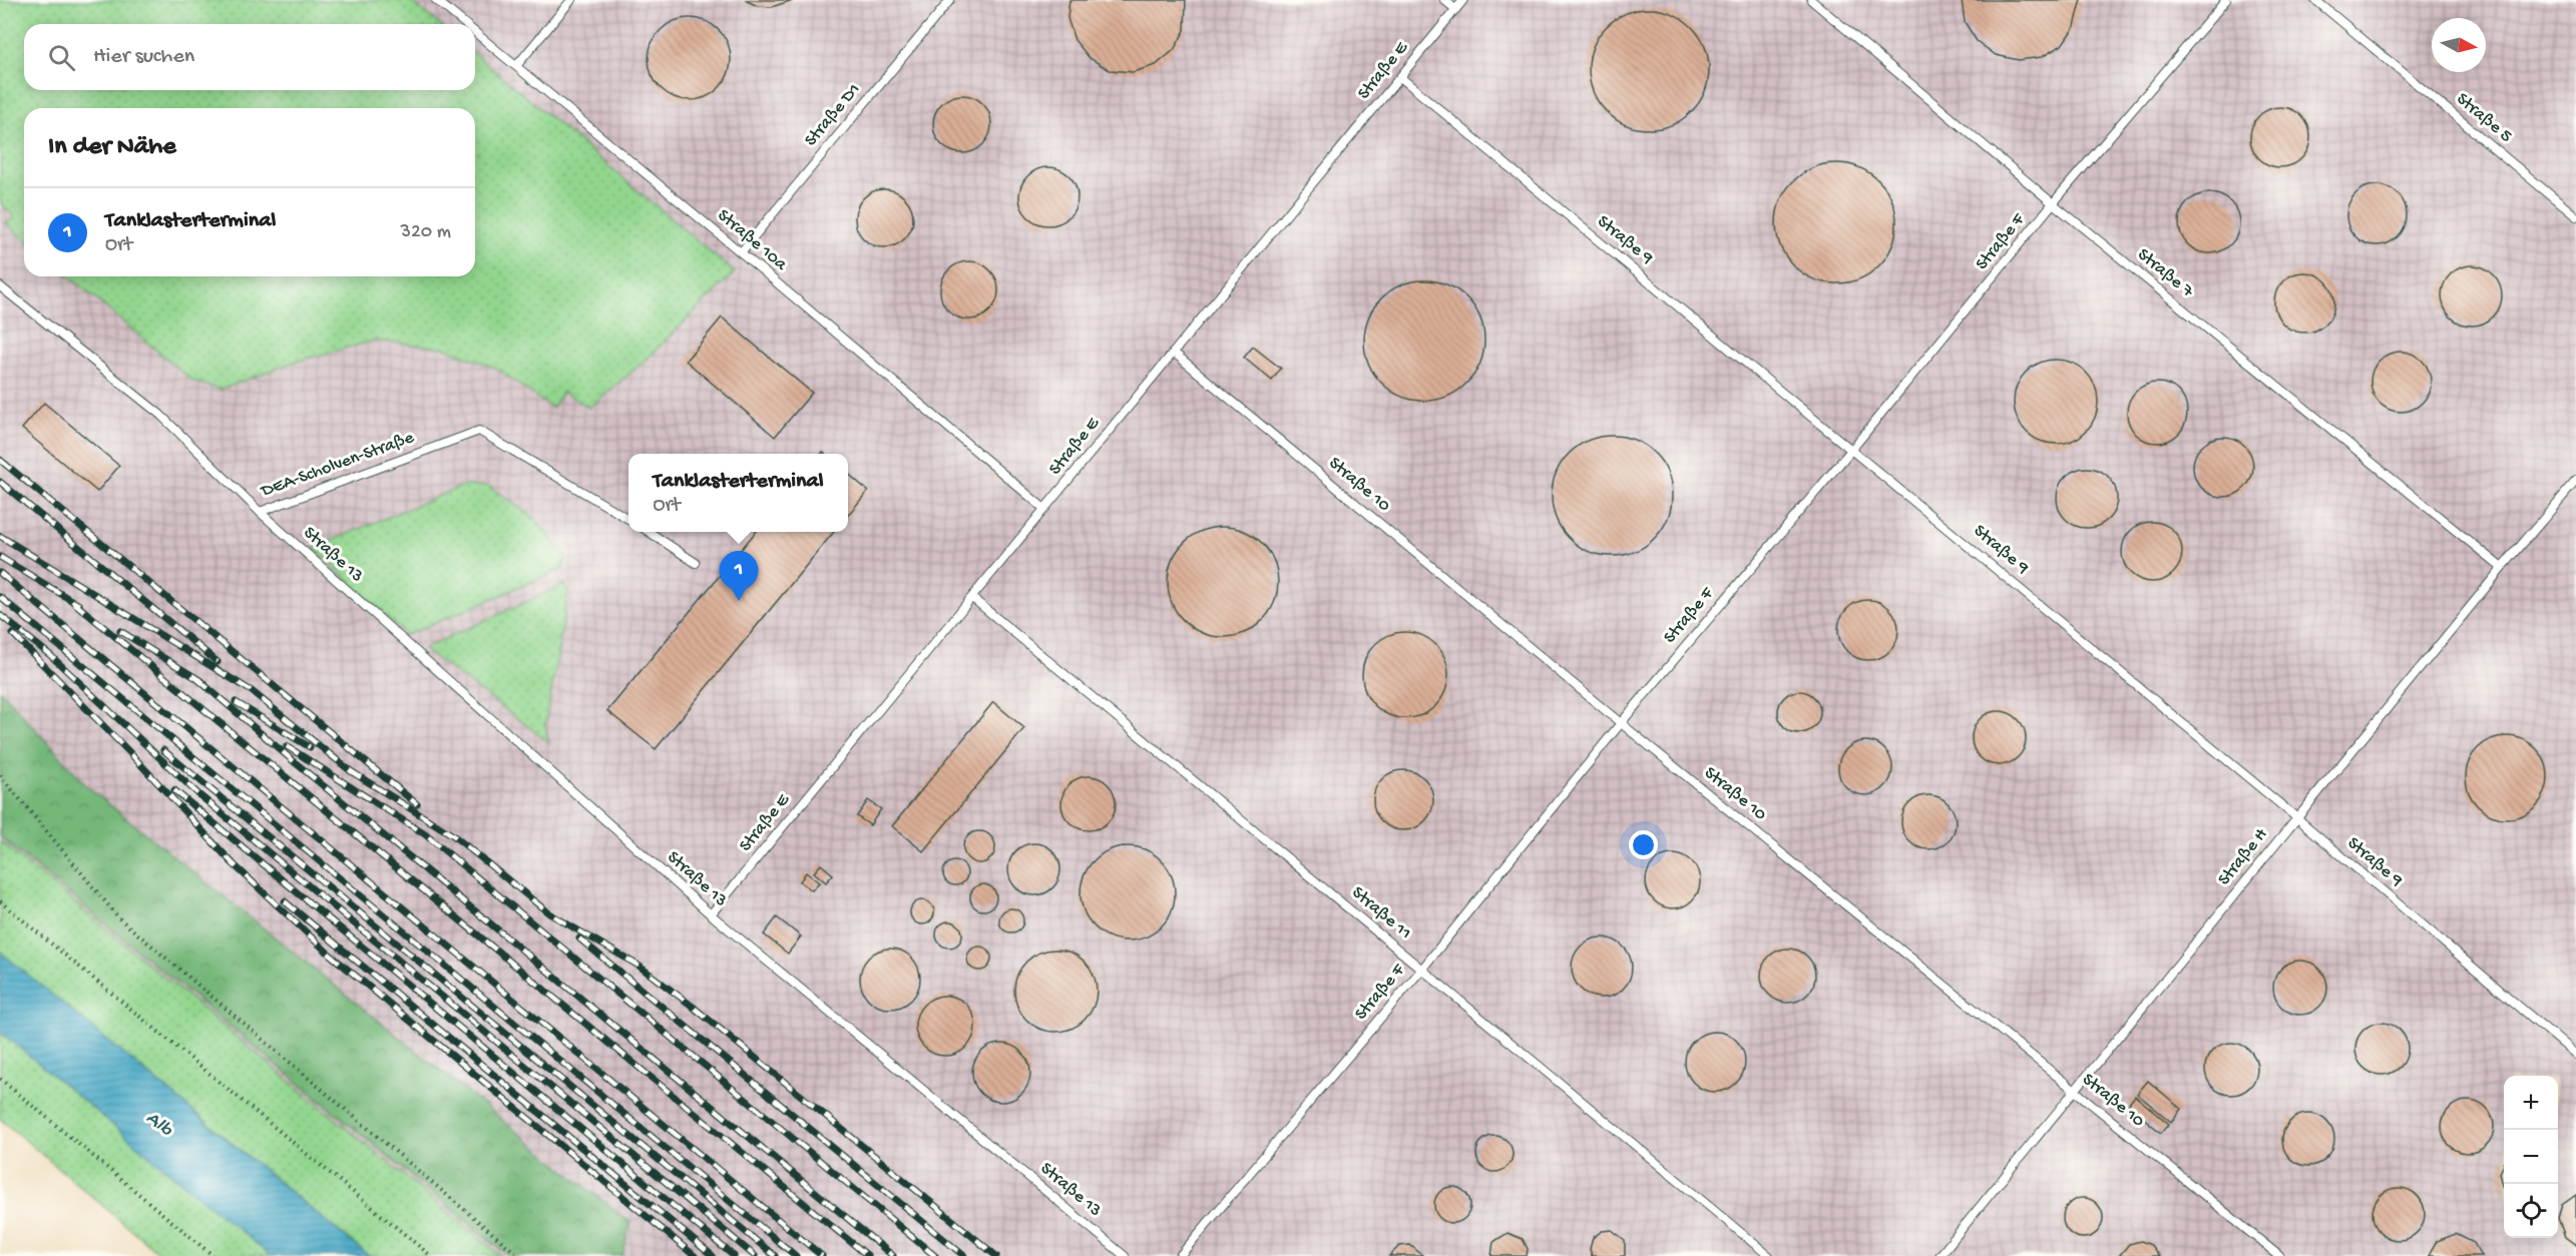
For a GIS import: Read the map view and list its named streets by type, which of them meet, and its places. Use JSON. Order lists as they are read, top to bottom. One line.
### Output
{"streets":{"lane":["Straße E","Straße D1","Straße 5","Straße 10a","Straße 9","Straße F","Straße 7","DEA-Scholven-Straße","Straße 10","Straße 13","Straße H","Straße 11"]},"crossings":[["Straße E","Straße 10a"],["Straße E","Straße 9"],["Straße E","Straße 10"],["Straße E","Straße 13"],["Straße E","Straße 11"],["Straße D1","Straße 10a"],["Straße 9","Straße F"],["Straße 9","Straße H"],["Straße F","Straße 7"],["Straße F","Straße 10"],["Straße F","Straße 11"],["Straße 7","Straße H"],["DEA-Scholven-Straße","Straße 13"],["Straße 10","Straße H"]],"water":["Alb"],"north":"right","page":{"search":"Hier suchen","heading":"In der Nähe","list":[{"mark":"1","name":"Tanklasterterminal","note":"Ort","value":"320 m"}],"popup":["Tanklasterterminal","Ort"],"pins":"1","map_buttons":["+","−"]}}
